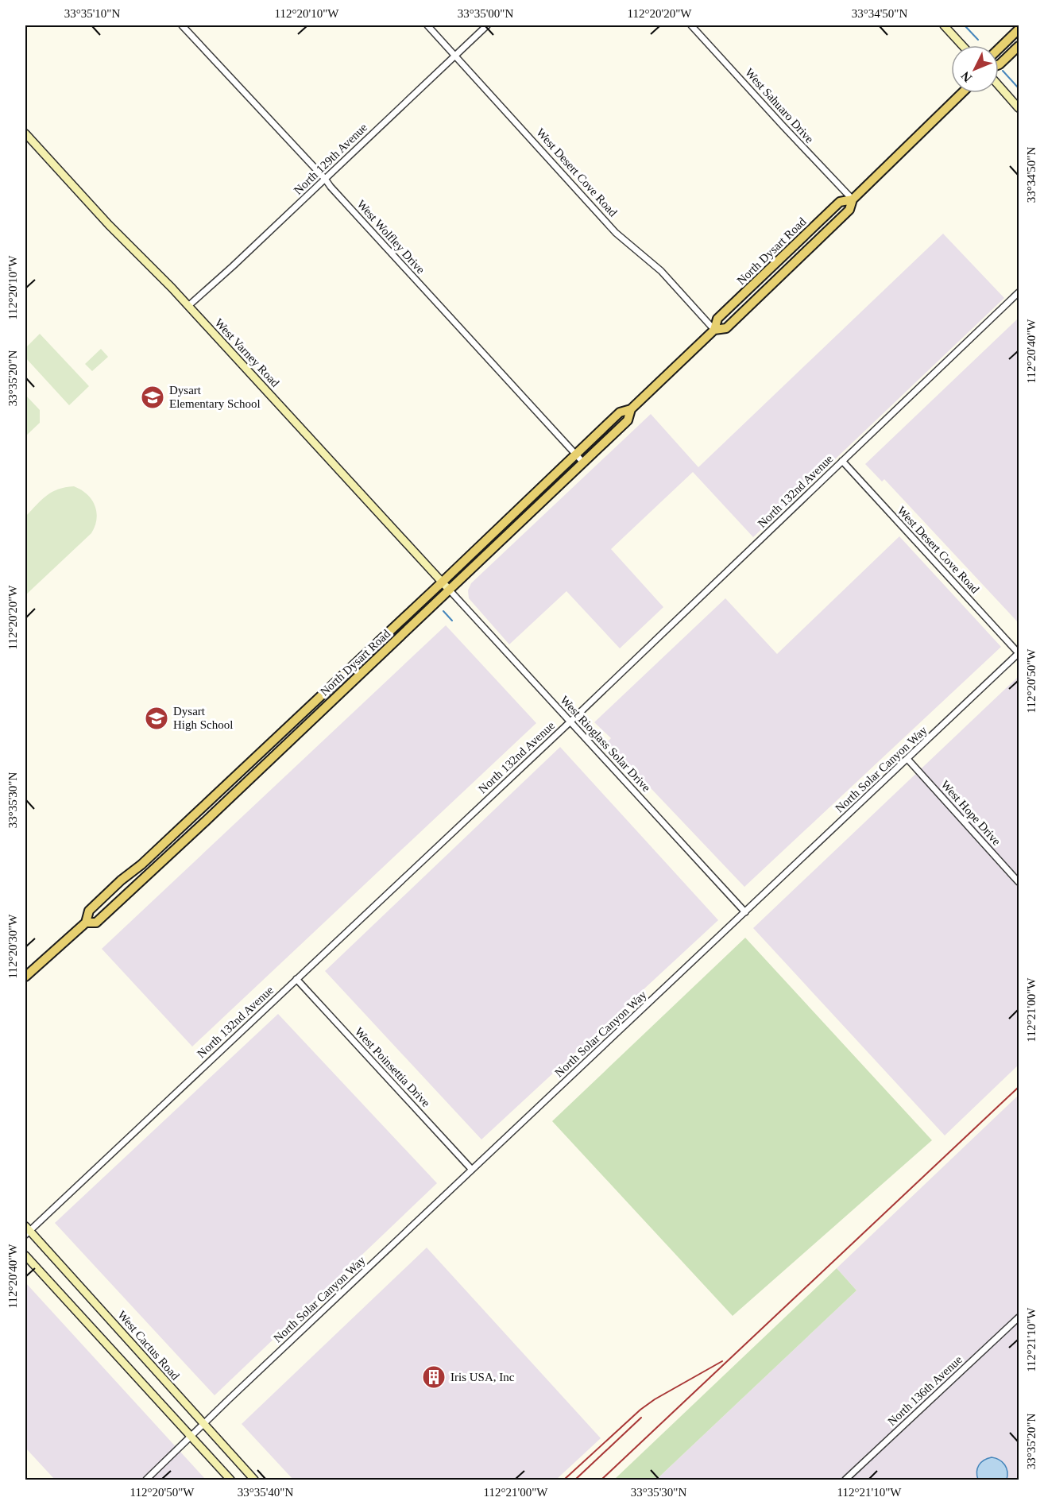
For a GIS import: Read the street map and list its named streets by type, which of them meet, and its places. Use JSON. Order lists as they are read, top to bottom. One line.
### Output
{"streets":{"main road":["North Dysart Road","West Varney Road","West Cactus Road"],"street":["West Sahuaro Drive","North 129th Avenue","West Desert Cove Road","West Wolfley Drive","North 132nd Avenue","West Rioglass Solar Drive","North Solar Canyon Way","West Hope Drive","West Poinsettia Drive","North 136th Avenue"]},"crossings":[["West Sahuaro Drive","North Dysart Road"],["North 129th Avenue","West Desert Cove Road"],["North 129th Avenue","West Wolfley Drive"],["North 129th Avenue","West Varney Road"],["West Desert Cove Road","North Dysart Road"],["West Desert Cove Road","North 132nd Avenue"],["West Desert Cove Road","North Solar Canyon Way"],["West Wolfley Drive","North Dysart Road"],["North Dysart Road","West Varney Road"],["North Dysart Road","West Rioglass Solar Drive"],["West Varney Road","West Rioglass Solar Drive"],["North 132nd Avenue","West Rioglass Solar Drive"],["North 132nd Avenue","West Poinsettia Drive"],["North 132nd Avenue","West Cactus Road"],["West Rioglass Solar Drive","North Solar Canyon Way"],["North Solar Canyon Way","West Hope Drive"],["North Solar Canyon Way","West Poinsettia Drive"],["North Solar Canyon Way","West Cactus Road"]],"places":{"school or university":["Dysart Elementary School","Dysart High School"],"building":["Iris USA, Inc"]},"north":"bottom left","coordinates":["33°35'10\"N","112°20'10\"W","33°35'00\"N","112°20'20\"W","33°34'50\"N","112°20'40\"W","33°35'20\"N","112°20'50\"W","33°35'30\"N","112°20'30\"W","112°21'00\"W","112°21'10\"W","33°35'40\"N"]}
